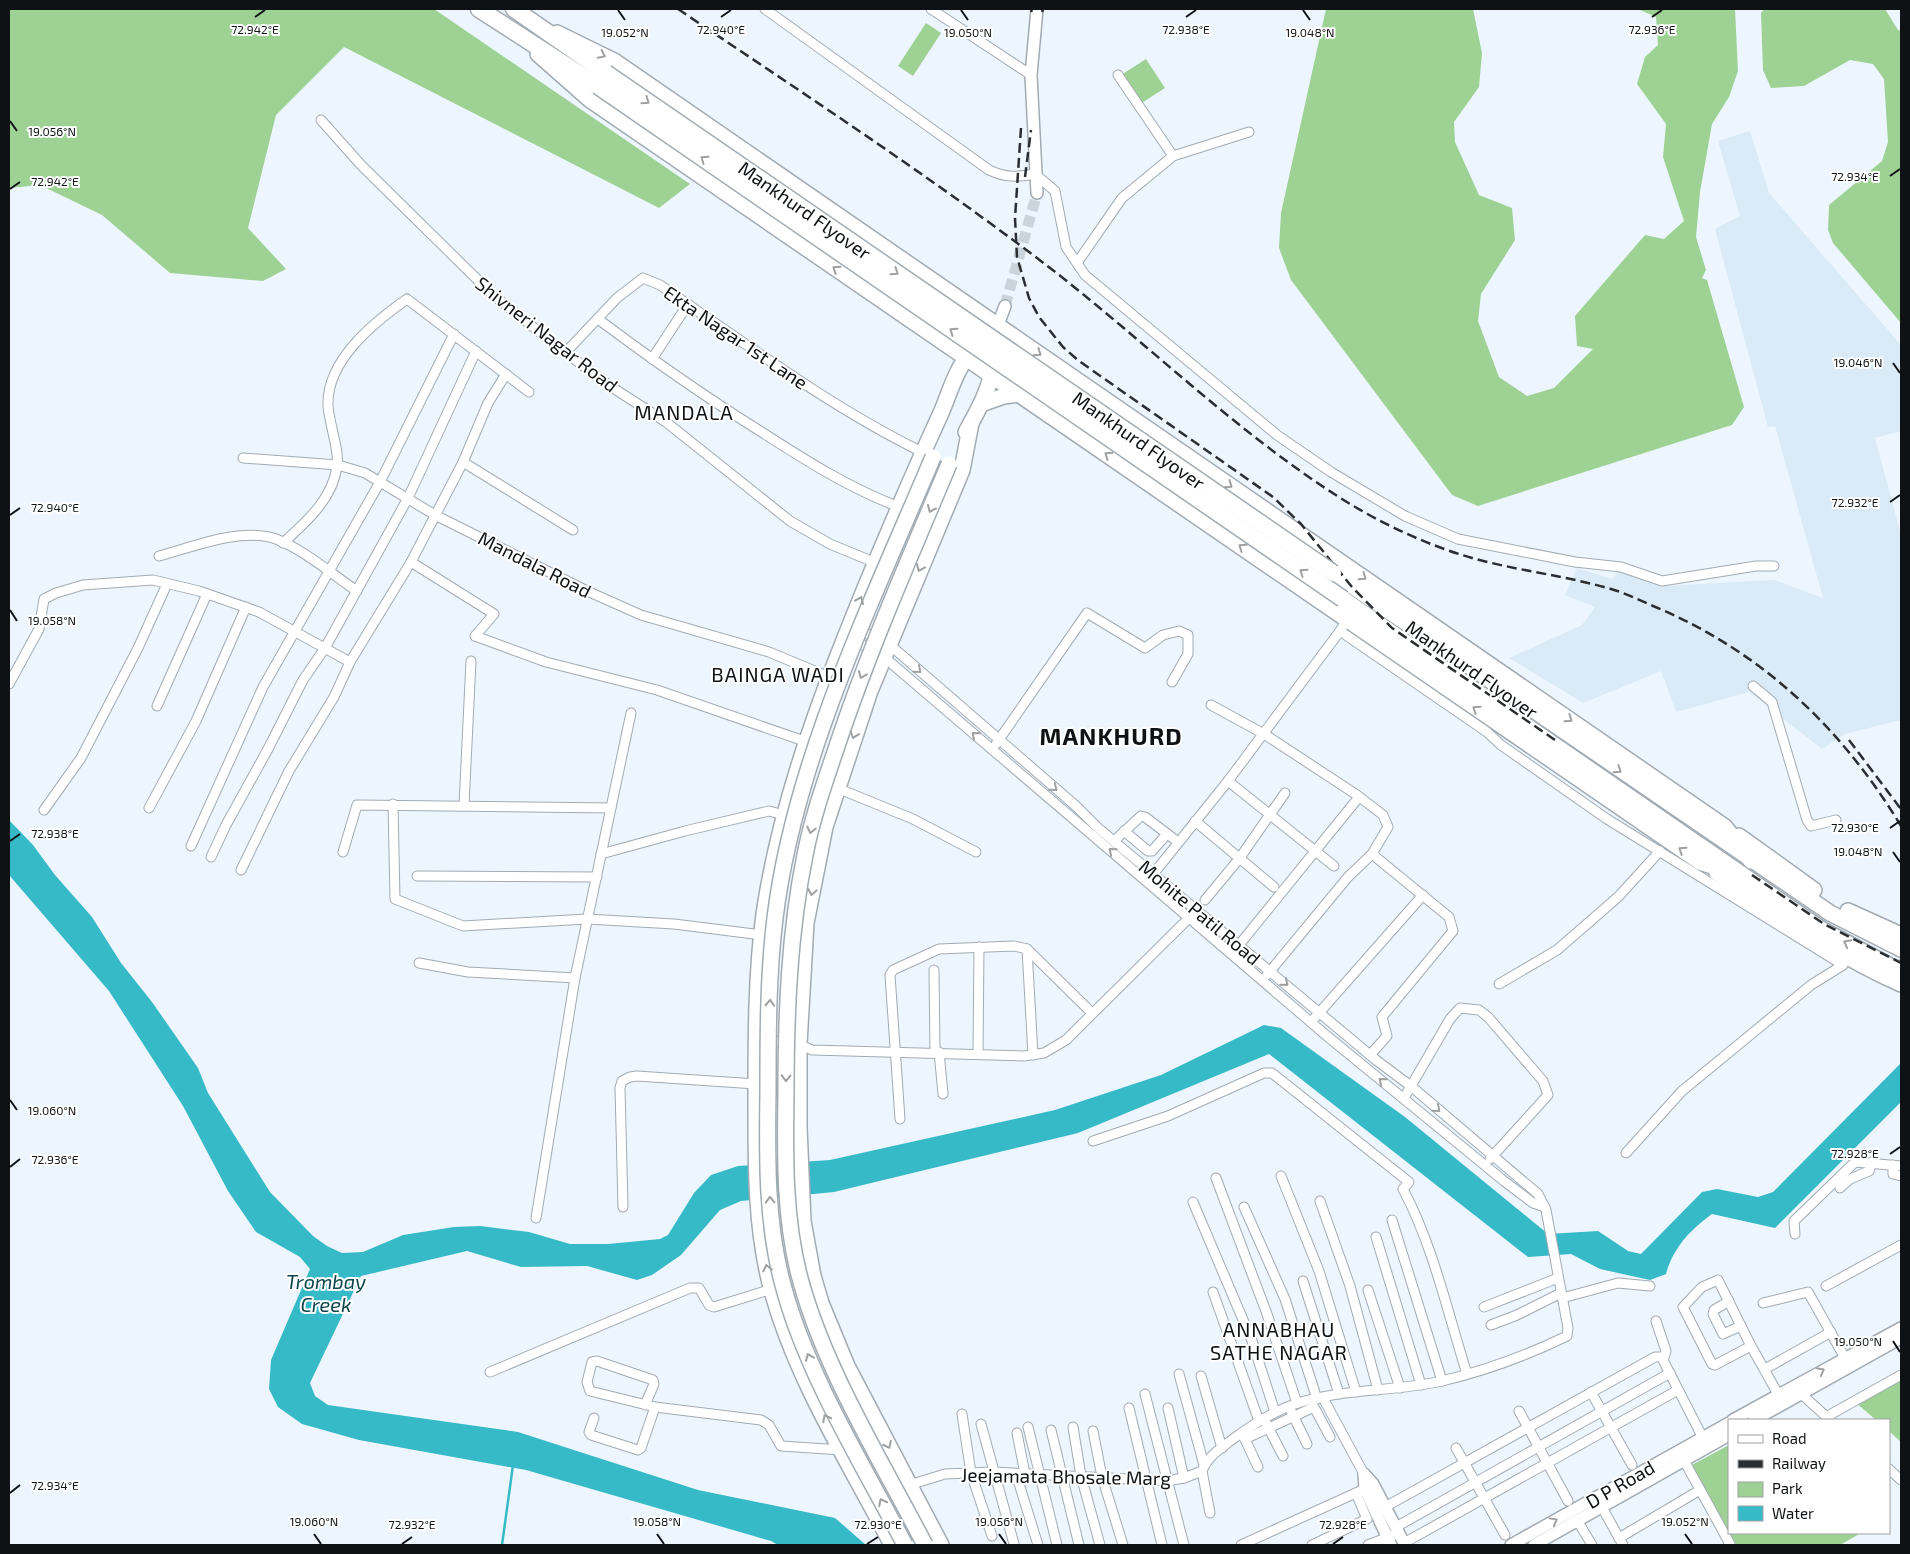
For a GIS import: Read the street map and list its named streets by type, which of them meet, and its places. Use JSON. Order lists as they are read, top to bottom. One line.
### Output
{"streets":{"highway":["Mankhurd Flyover"],"street":["Shivneri Nagar Road","Ekta Nagar 1st Lane","Mandala Road","Mohite Patil Road","Jeejamata Bhosale Marg","D P Road"]},"crossings":[["Shivneri Nagar Road","Ekta Nagar 1st Lane"],["Mohite Patil Road","Jeejamata Bhosale Marg"]],"districts":["MANDALA","BAINGA WADI","MANKHURD","ANNABHAU SATHE NAGAR"],"water":["Trombay Creek"],"legend":["Road","Railway","Park","Water"],"coordinates":["72.942°E","72.940°E","72.936°E","72.938°E","19.052°N","19.050°N","19.048°N","19.056°N","72.934°E","19.046°N","72.932°E","19.058°N","72.930°E","19.060°N","72.928°E"]}
